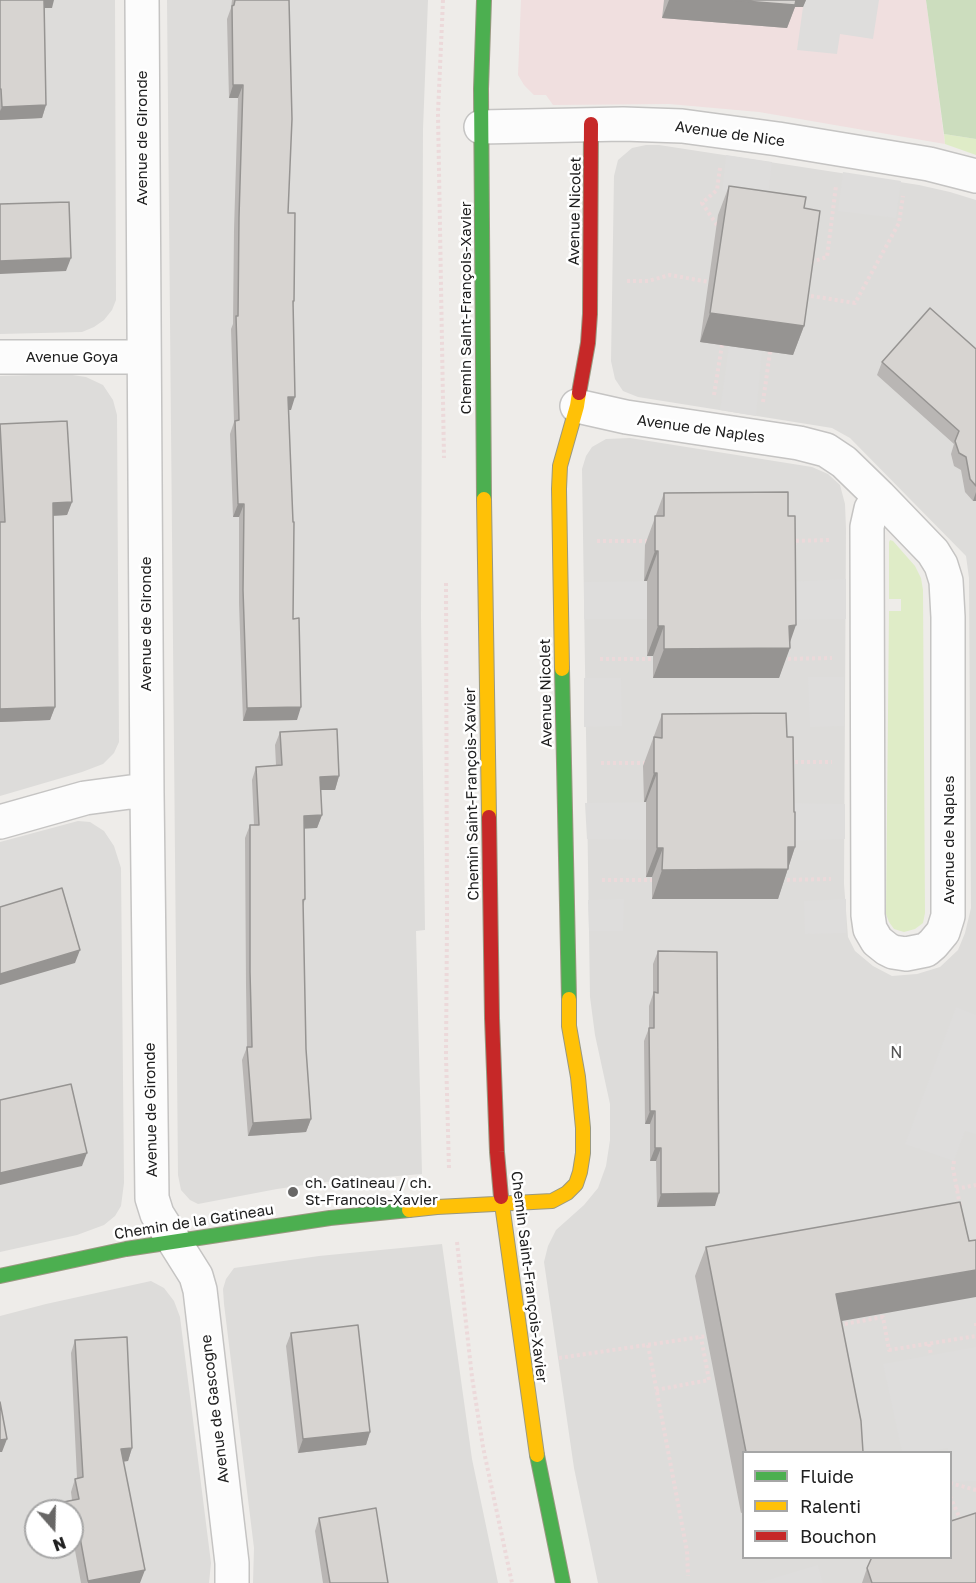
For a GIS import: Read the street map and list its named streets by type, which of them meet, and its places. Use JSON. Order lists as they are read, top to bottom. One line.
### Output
{"streets":{"street":["Avenue de Nice","Avenue de Gironde","Avenue Nicolet","Chemin Saint-François-Xavier","Avenue Goya","Avenue de Naples","Chemin de la Gatineau","Avenue de Gascogne"]},"crossings":[["Avenue de Nice","Avenue Nicolet"],["Avenue de Nice","Chemin Saint-François-Xavier"],["Avenue de Gironde","Avenue Goya"],["Avenue de Gironde","Chemin de la Gatineau"],["Avenue de Gironde","Avenue de Gascogne"],["Avenue Nicolet","Chemin Saint-François-Xavier"],["Avenue Nicolet","Avenue de Naples"],["Avenue Nicolet","Chemin de la Gatineau"],["Chemin Saint-François-Xavier","Chemin de la Gatineau"],["Chemin de la Gatineau","Avenue de Gascogne"]],"districts":["N"],"places":["ch. Gatineau / ch. St-Francois-Xavier"],"legend":["Fluide","Ralenti","Bouchon"],"north":"bottom"}
